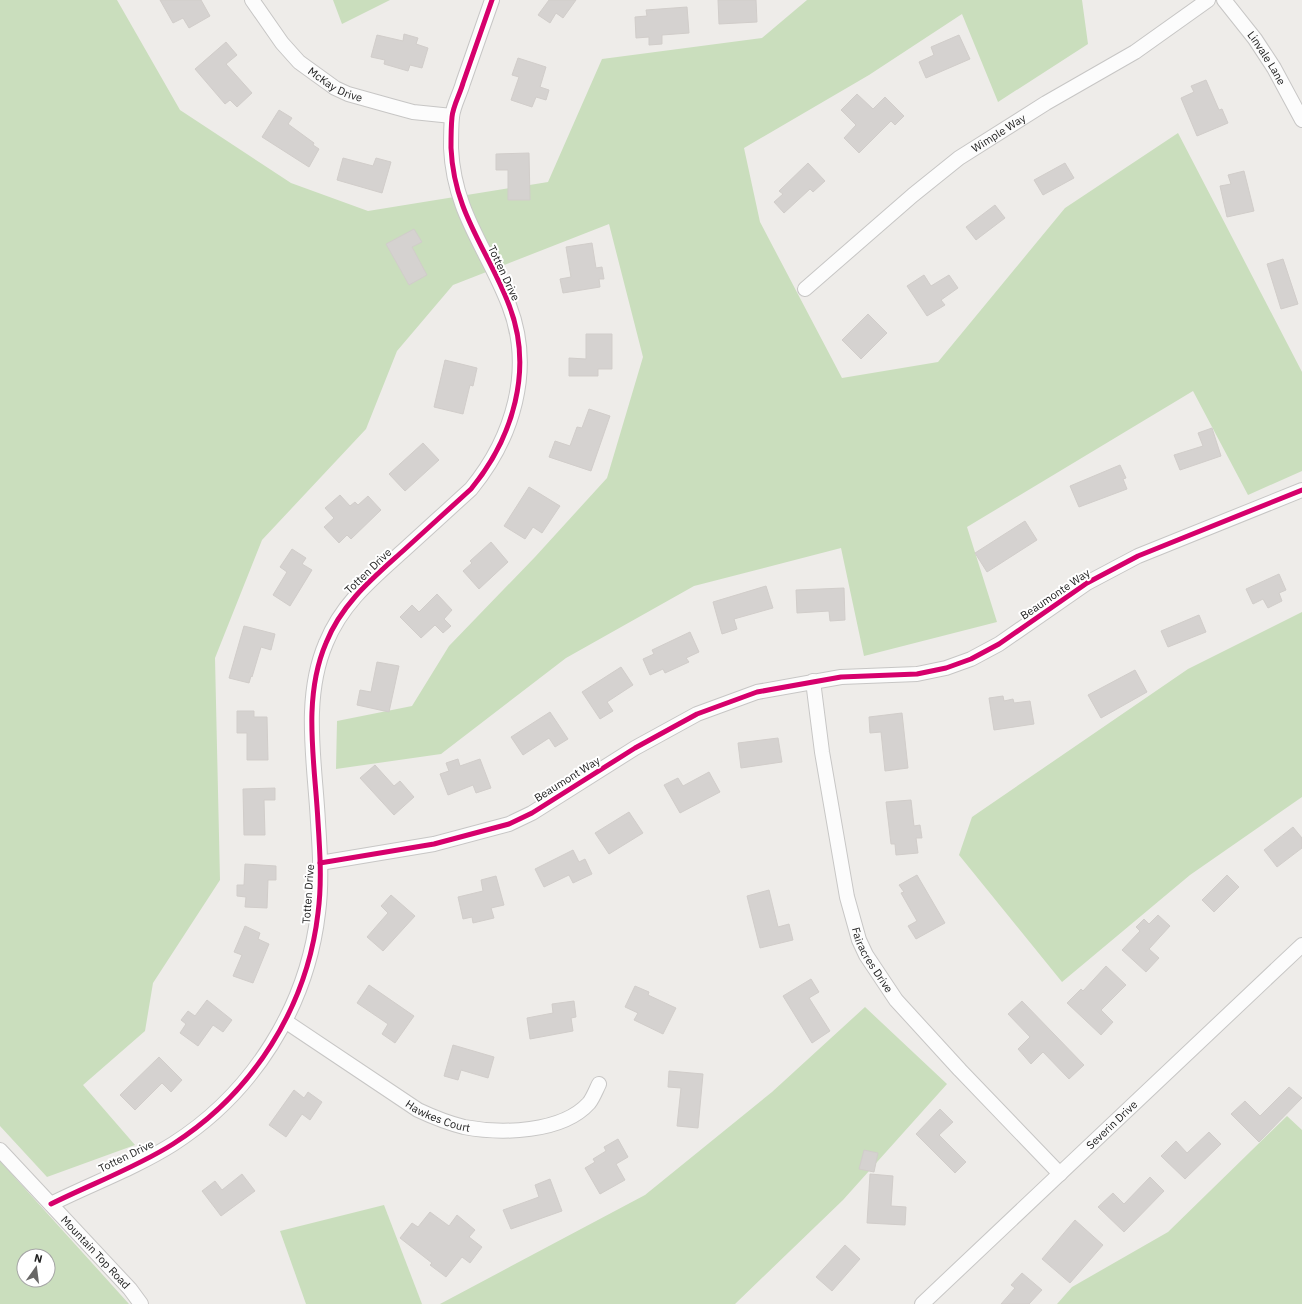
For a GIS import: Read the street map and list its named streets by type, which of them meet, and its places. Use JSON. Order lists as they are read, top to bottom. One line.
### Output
{"streets":{"street":["Linvale Lane","McKay Drive","Wimple Way","Totten Drive","Beaumonte Way","Beaumont Way","Fairacres Drive","Hawkes Court","Severin Drive","Mountain Top Road"]},"crossings":[["McKay Drive","Totten Drive"],["Totten Drive","Beaumont Way"],["Totten Drive","Hawkes Court"],["Totten Drive","Mountain Top Road"],["Beaumonte Way","Beaumont Way"],["Beaumonte Way","Fairacres Drive"],["Beaumont Way","Fairacres Drive"],["Fairacres Drive","Severin Drive"]],"north":"top"}
